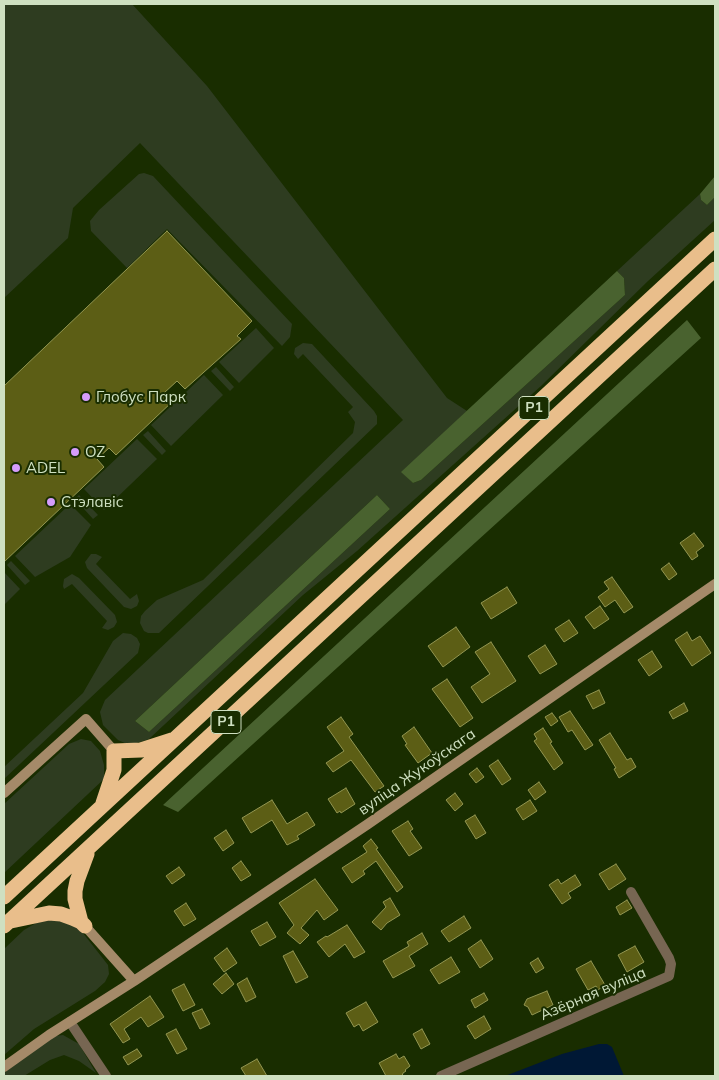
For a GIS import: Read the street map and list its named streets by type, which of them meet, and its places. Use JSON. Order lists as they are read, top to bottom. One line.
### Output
{"streets":{"highway":["Р1"],"street":["вуліца Жукоўскага","Азёрная вуліца"]},"places":["Глобус Парк","OZ","ADEL","Стэлавіс"]}
